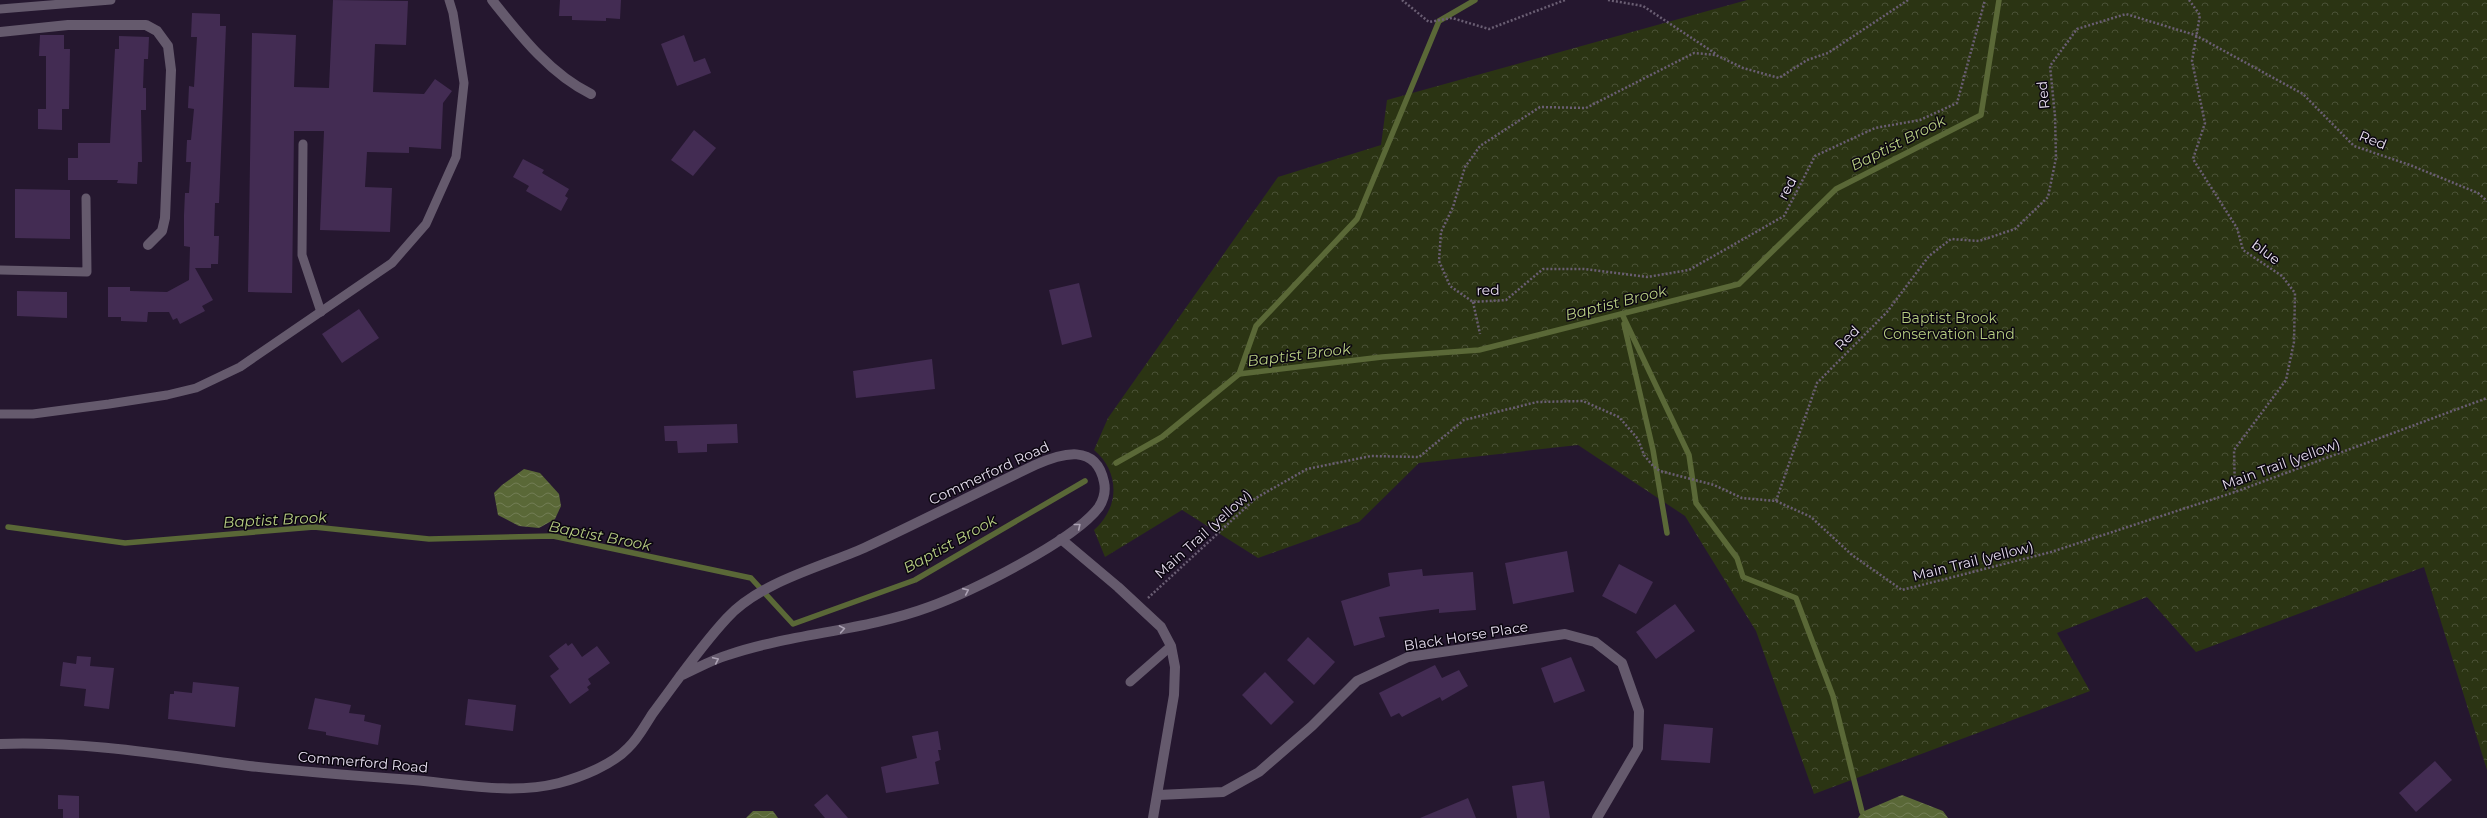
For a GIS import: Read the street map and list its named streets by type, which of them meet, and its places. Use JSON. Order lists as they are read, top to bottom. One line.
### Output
{"streets":{"street":["Commerford Road","Black Horse Place"],"path":["Red","red","blue","Main Trail (yellow)"]},"crossings":[["Red","blue"],["Red","Main Trail (yellow)"],["blue","Main Trail (yellow)"]],"water":["Baptist Brook"],"parks":["Baptist Brook Conservation Land"]}
